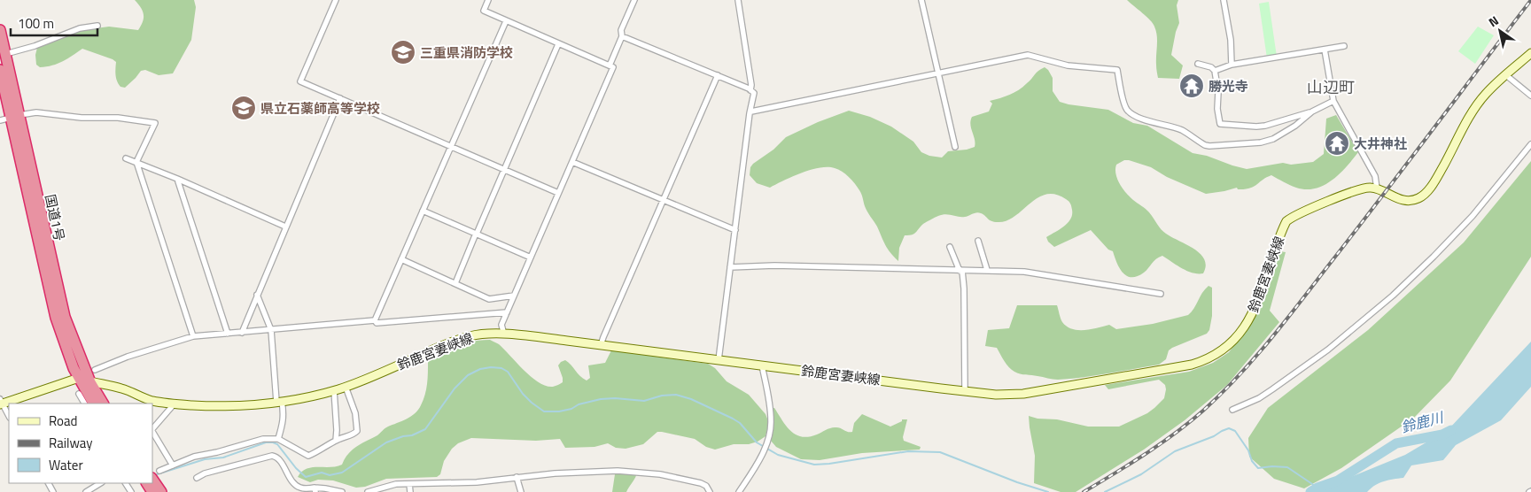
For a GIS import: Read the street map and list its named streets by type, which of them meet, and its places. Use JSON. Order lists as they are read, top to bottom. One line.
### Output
{"streets":{"highway":["国道1号"],"main road":["鈴鹿宮妻峡線"]},"crossings":[["国道1号","鈴鹿宮妻峡線"]],"districts":["山辺町"],"water":["鈴鹿川"],"places":{"school or university":["三重県消防学校","県立石薬師高等学校"],"temple":["勝光寺","大井神社"]},"legend":["Road","Railway","Water"],"scale_bar":"100 m","north":"top left"}
